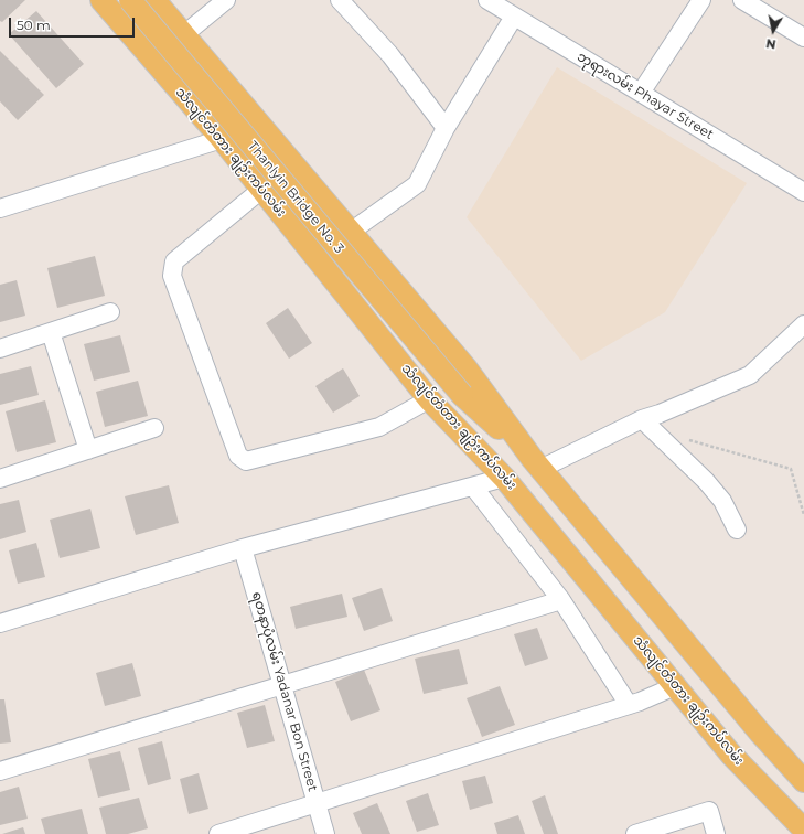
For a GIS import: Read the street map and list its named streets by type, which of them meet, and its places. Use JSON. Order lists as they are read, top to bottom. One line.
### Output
{"streets":{"main road":["သံလျင်တံတား ချဉ်းကပ်လမ်း","Thanlyin Bridge No. 3"],"street":["ဘုရားလမ်း Phayar Street","ရတနာပုံလမ်း Yadanar Bon Street"]},"scale_bar":"50 m","north":"bottom"}
